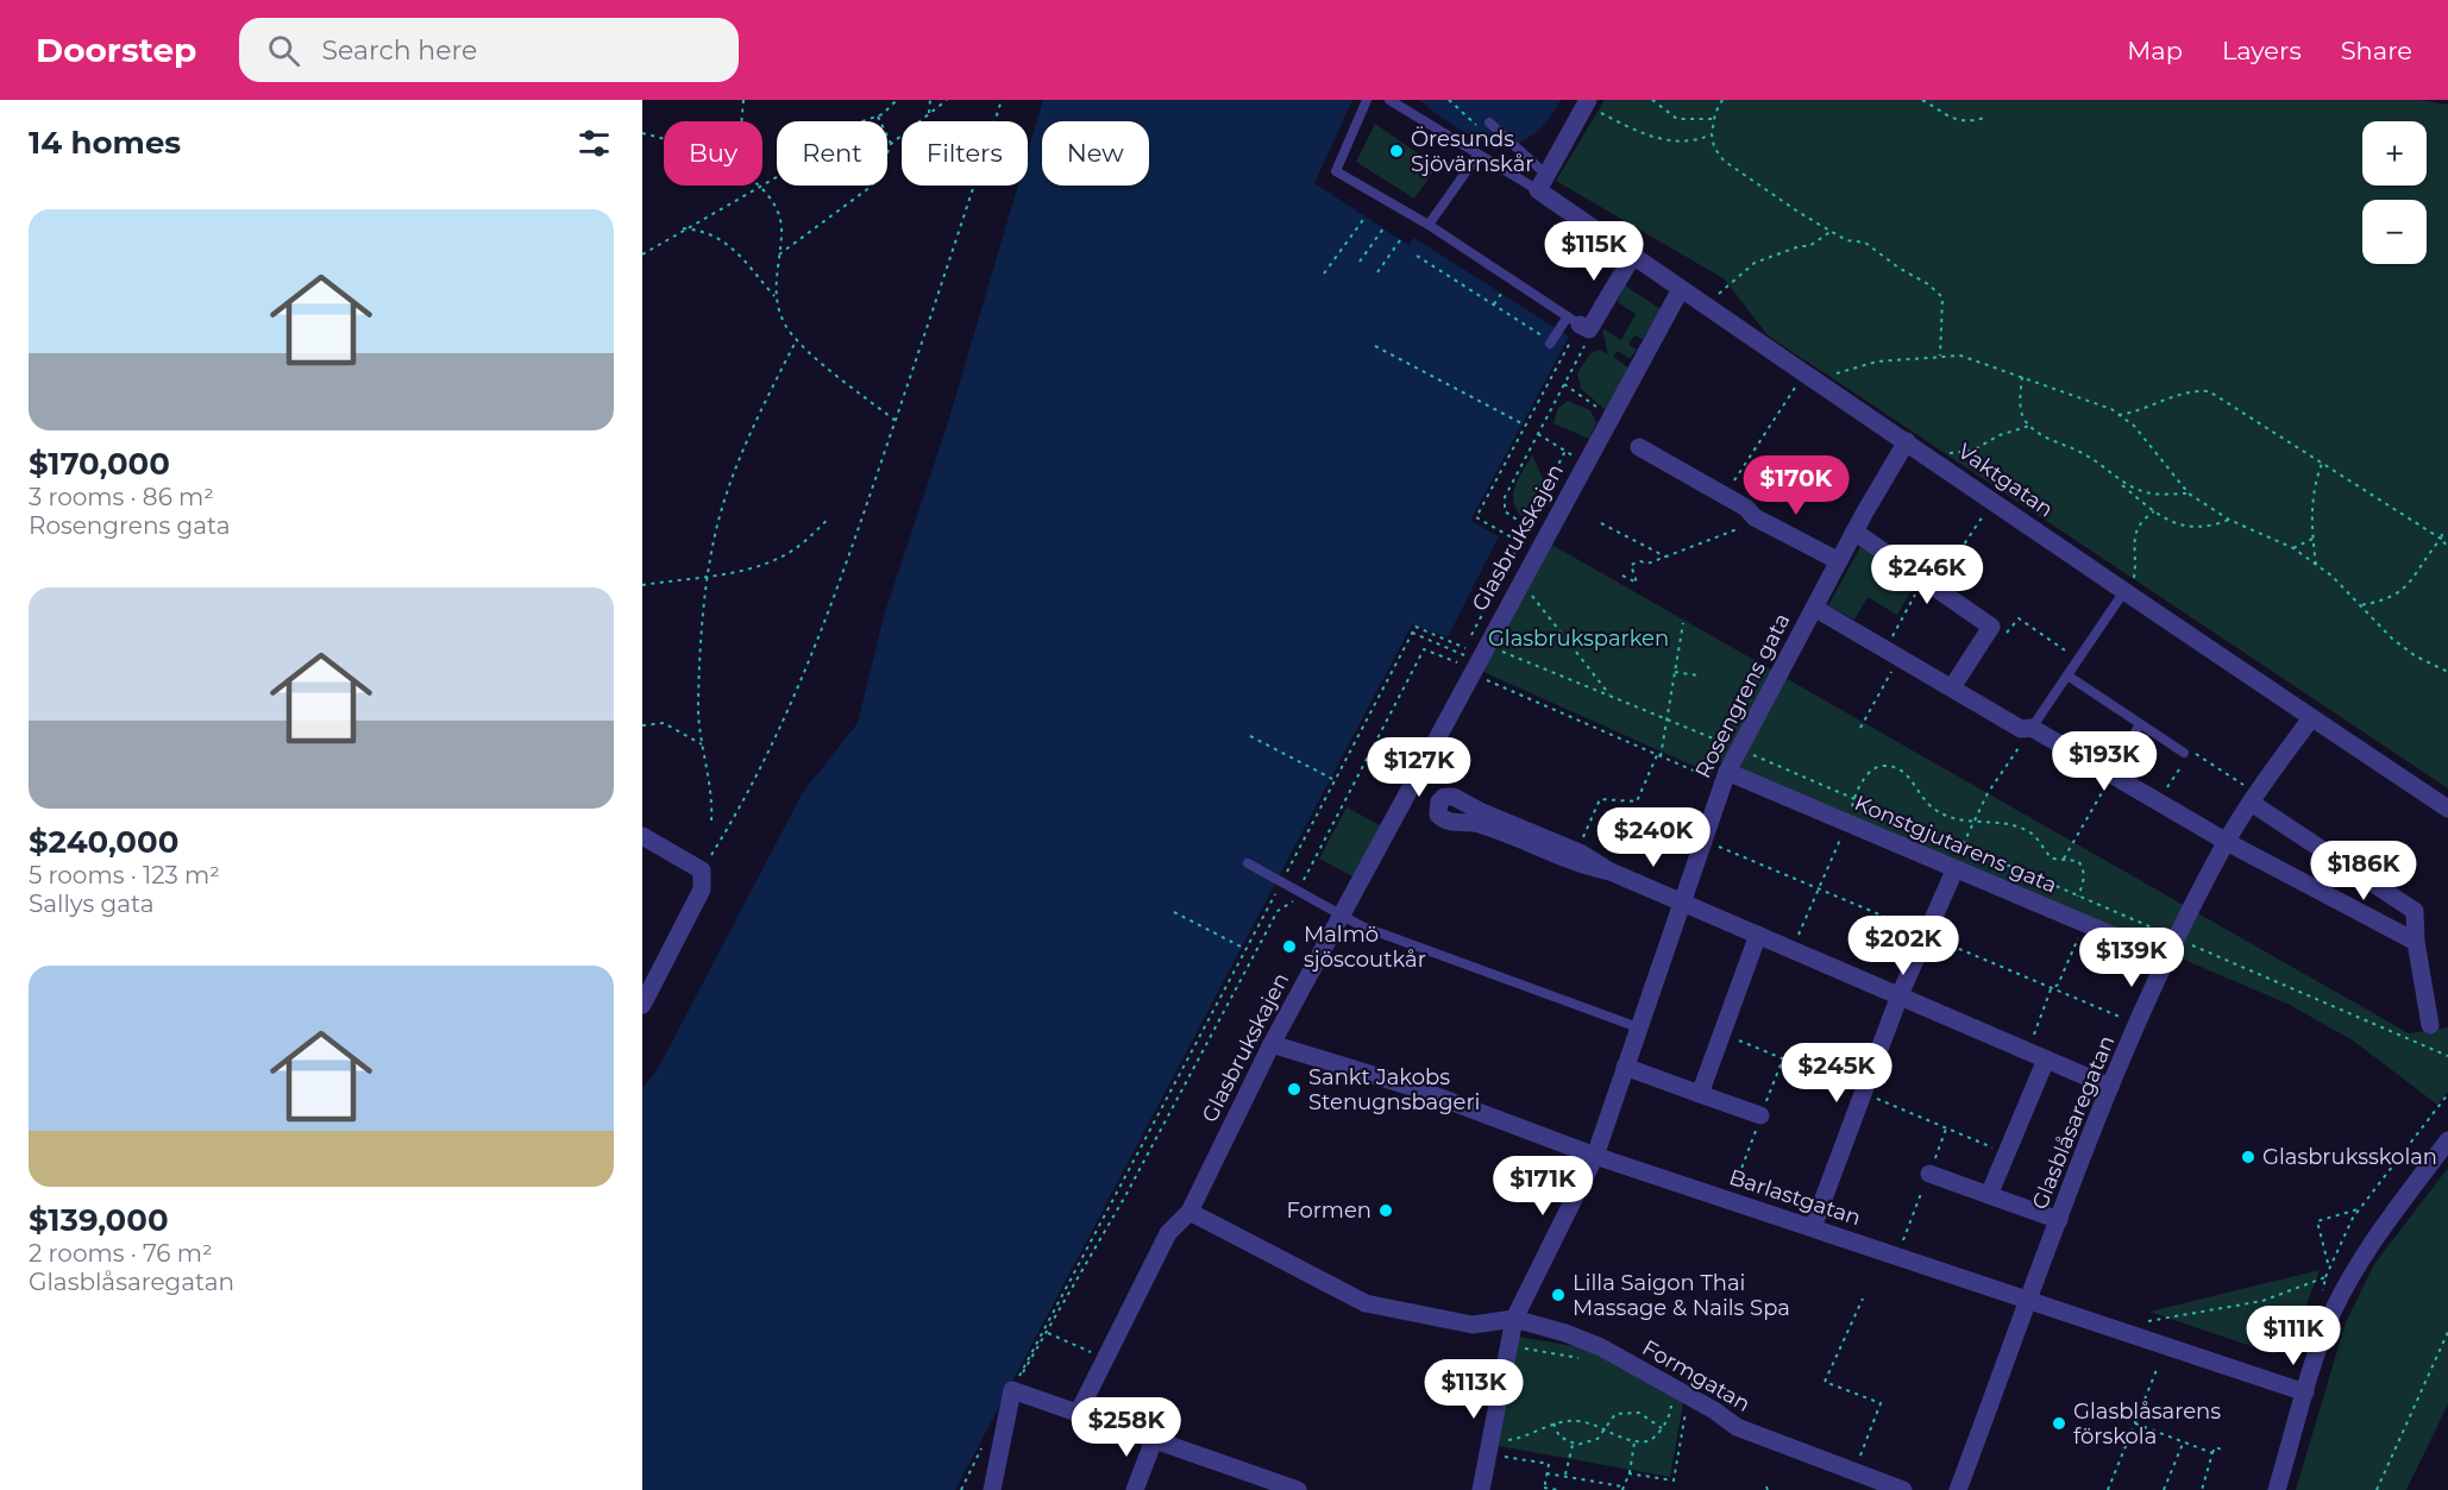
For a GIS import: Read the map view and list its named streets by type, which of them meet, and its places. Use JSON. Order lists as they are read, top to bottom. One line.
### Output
{"streets":{"street":["Vaktgatan","Glasbrukskajen","Rosengrens gata","Konstgjutarens gata","Glasblåsaregatan","Barlastgatan","Formgatan"]},"crossings":[["Vaktgatan","Glasbrukskajen"],["Vaktgatan","Rosengrens gata"],["Vaktgatan","Glasblåsaregatan"],["Glasbrukskajen","Barlastgatan"],["Glasbrukskajen","Formgatan"],["Rosengrens gata","Konstgjutarens gata"],["Rosengrens gata","Barlastgatan"],["Rosengrens gata","Formgatan"],["Konstgjutarens gata","Glasblåsaregatan"],["Glasblåsaregatan","Barlastgatan"]],"parks":["Glasbruksparken"],"places":["Öresunds Sjövärnskår","Malmö sjöscoutkår","Sankt Jakobs Stenugnsbageri","Glasbruksskolan","Formen","Lilla Saigon Thai Massage & Nails Spa","Glasblåsarens förskola"],"page":{"header":"Doorstep","search":"Search here","nav":["Map","Layers","Share"],"heading":"14 homes","map_buttons":["+","−"],"chip":["Buy","Rent","Filters","New"],"list":[{"name":"$170,000","note":"3 rooms · 86 m² · Rosengrens gata"},{"name":"$240,000","note":"5 rooms · 123 m² · Sallys gata"},{"name":"$139,000","note":"2 rooms · 76 m² · Glasblåsaregatan"}],"price":["$115K","$170K","$246K","$193K","$127K","$240K","$186K","$202K","$139K","$245K","$171K","$111K","$113K","$258K"]}}
